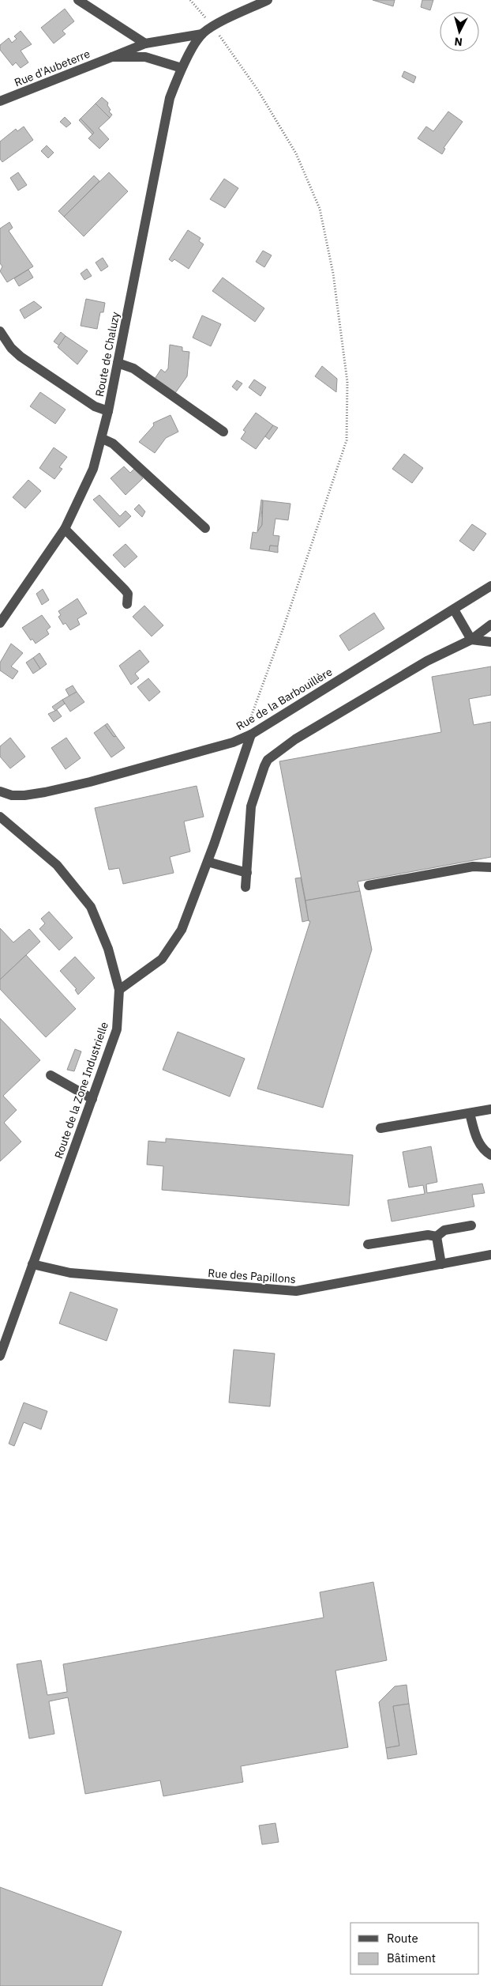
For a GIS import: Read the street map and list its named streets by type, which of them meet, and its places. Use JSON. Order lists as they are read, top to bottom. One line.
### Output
{"streets":{"street":["Rue d'Aubeterre","Route de Chaluzy","Rue de la Barbouillère","Route de la Zone Industrielle","Rue des Papillons"]},"crossings":[["Rue d'Aubeterre","Route de Chaluzy"],["Route de la Zone Industrielle","Rue des Papillons"]],"legend":["Route","Bâtiment"],"north":"bottom"}
